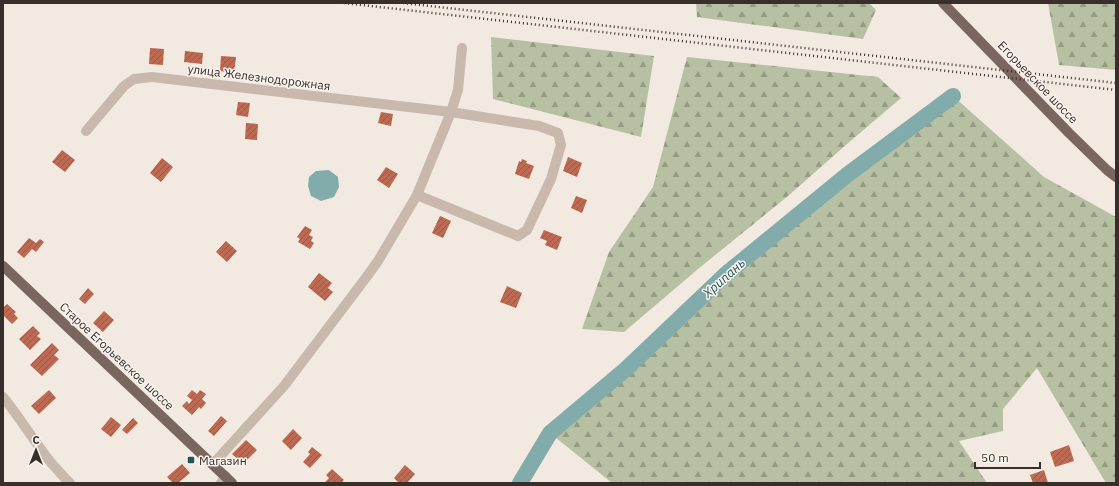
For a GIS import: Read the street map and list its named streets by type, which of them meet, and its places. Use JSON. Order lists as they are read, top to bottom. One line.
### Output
{"streets":{"main road":["Егорьевское шоссе","Старое Егорьевское шоссе"],"street":["улица Железнодорожная"]},"water":["Хрипань"],"places":{"transit":["Магазин"]},"scale_bar":"50 m","north":"top"}
